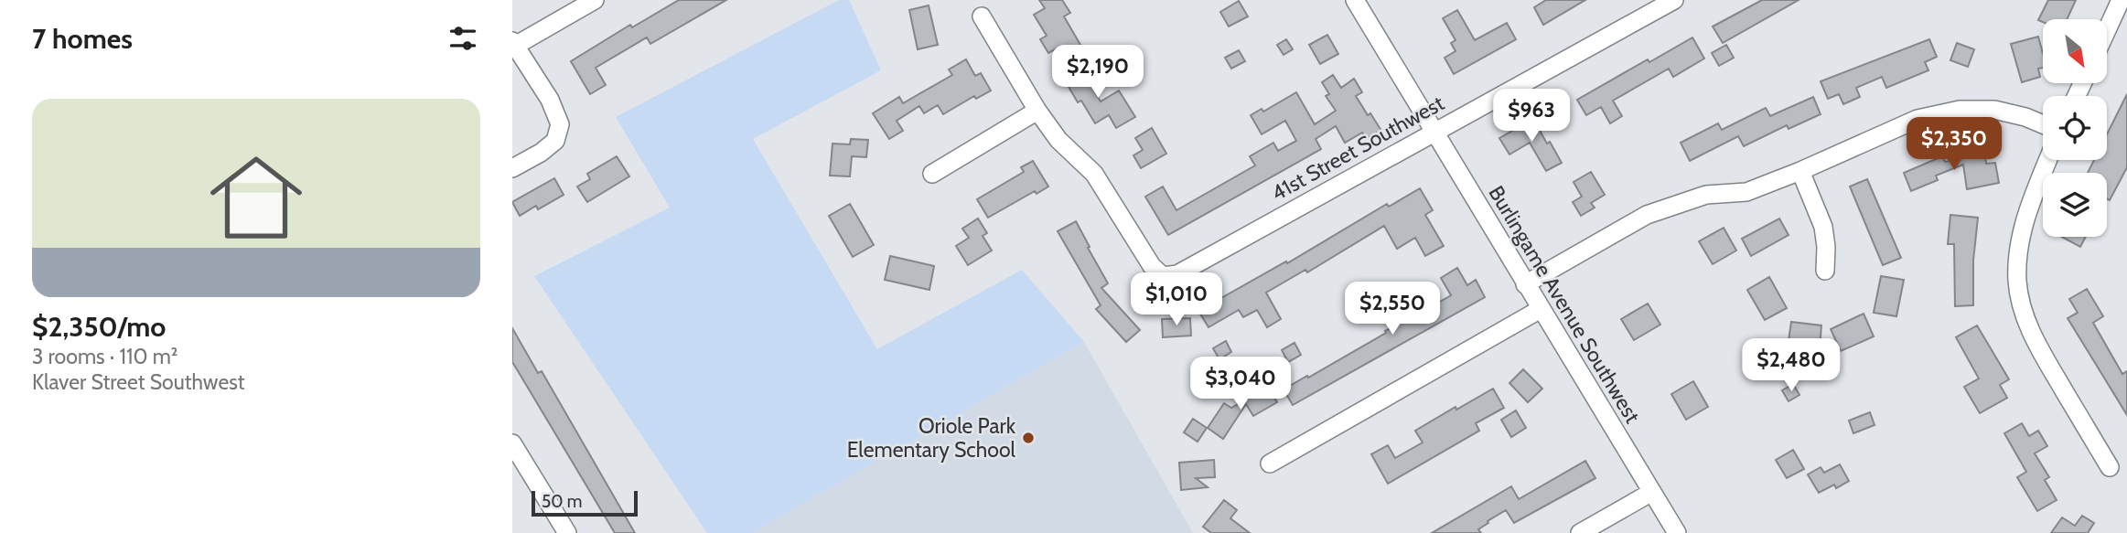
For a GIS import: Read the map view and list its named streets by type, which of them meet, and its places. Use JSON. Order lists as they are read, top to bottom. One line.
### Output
{"streets":{"street":["41st Street Southwest","Burlingame Avenue Southwest"]},"crossings":[["41st Street Southwest","Burlingame Avenue Southwest"]],"places":["Oriole Park Elementary School"],"scale_bar":"50 m","north":"bottom right","page":{"heading":"7 homes","price":["$2,190","$963","$2,350","$1,010","$2,550","$2,480","$3,040"],"list":[{"name":"$2,350/mo","note":"3 rooms · 110 m² · Klaver Street Southwest"}],"scale":"50 m"}}
